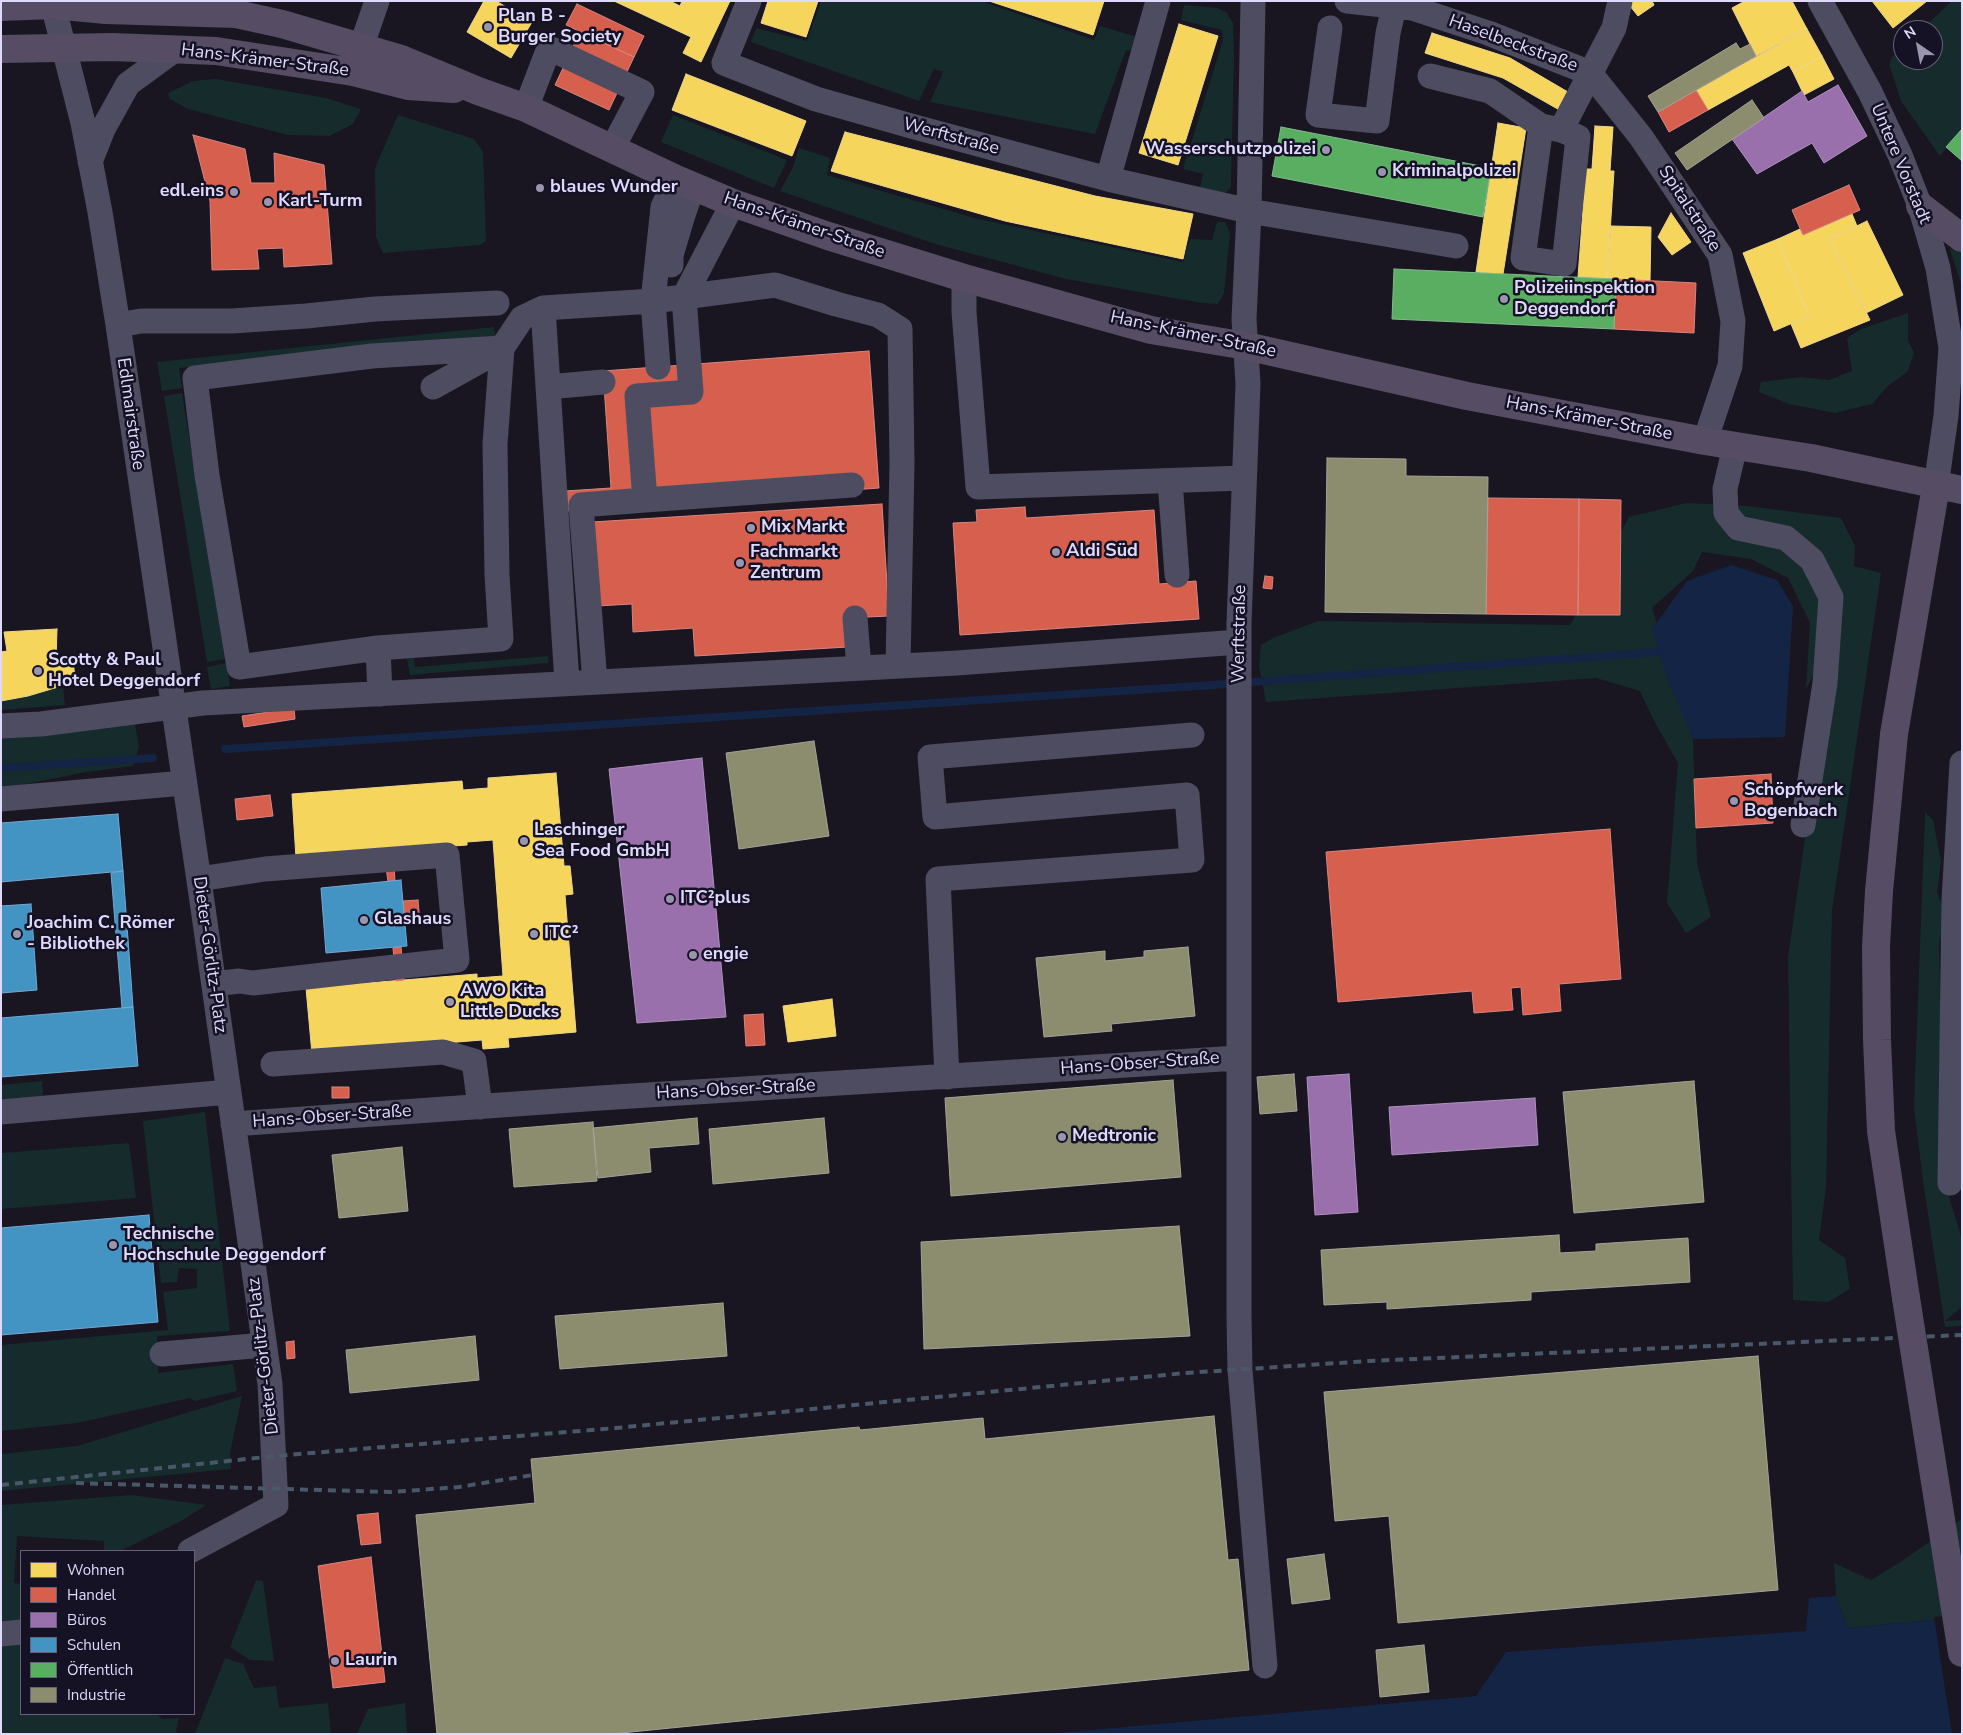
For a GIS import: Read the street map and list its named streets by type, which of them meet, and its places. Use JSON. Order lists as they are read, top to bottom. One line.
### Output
{"streets":{"main road":["Hans-Krämer-Straße"],"street":["Haselbeckstraße","Werftstraße","Untere Vorstadt","Spitalstraße","Edlmairstraße","Dieter-Görlitz-Platz","Hans-Obser-Straße"]},"crossings":[["Haselbeckstraße","Spitalstraße"],["Hans-Krämer-Straße","Werftstraße"],["Hans-Krämer-Straße","Untere Vorstadt"],["Hans-Krämer-Straße","Spitalstraße"],["Hans-Krämer-Straße","Edlmairstraße"],["Werftstraße","Hans-Obser-Straße"],["Edlmairstraße","Dieter-Görlitz-Platz"],["Dieter-Görlitz-Platz","Hans-Obser-Straße"]],"places":["Plan B - Burger Society","Wasserschutzpolizei","Kriminalpolizei","blaues Wunder","edl.eins","Karl-Turm","Polizeiinspektion Deggendorf","Mix Markt","Aldi Süd","Fachmarkt Zentrum","Scotty & Paul Hotel Deggendorf","Schöpfwerk Bogenbach","Laschinger Sea Food GmbH","ITC²plus","Glashaus","Joachim C. Römer - Bibliothek","ITC²","engie","AWO Kita Little Ducks","Medtronic","Technische Hochschule Deggendorf","Laurin"],"legend":["Wohnen","Handel","Büros","Schulen","Öffentlich","Industrie"],"north":"top left"}
